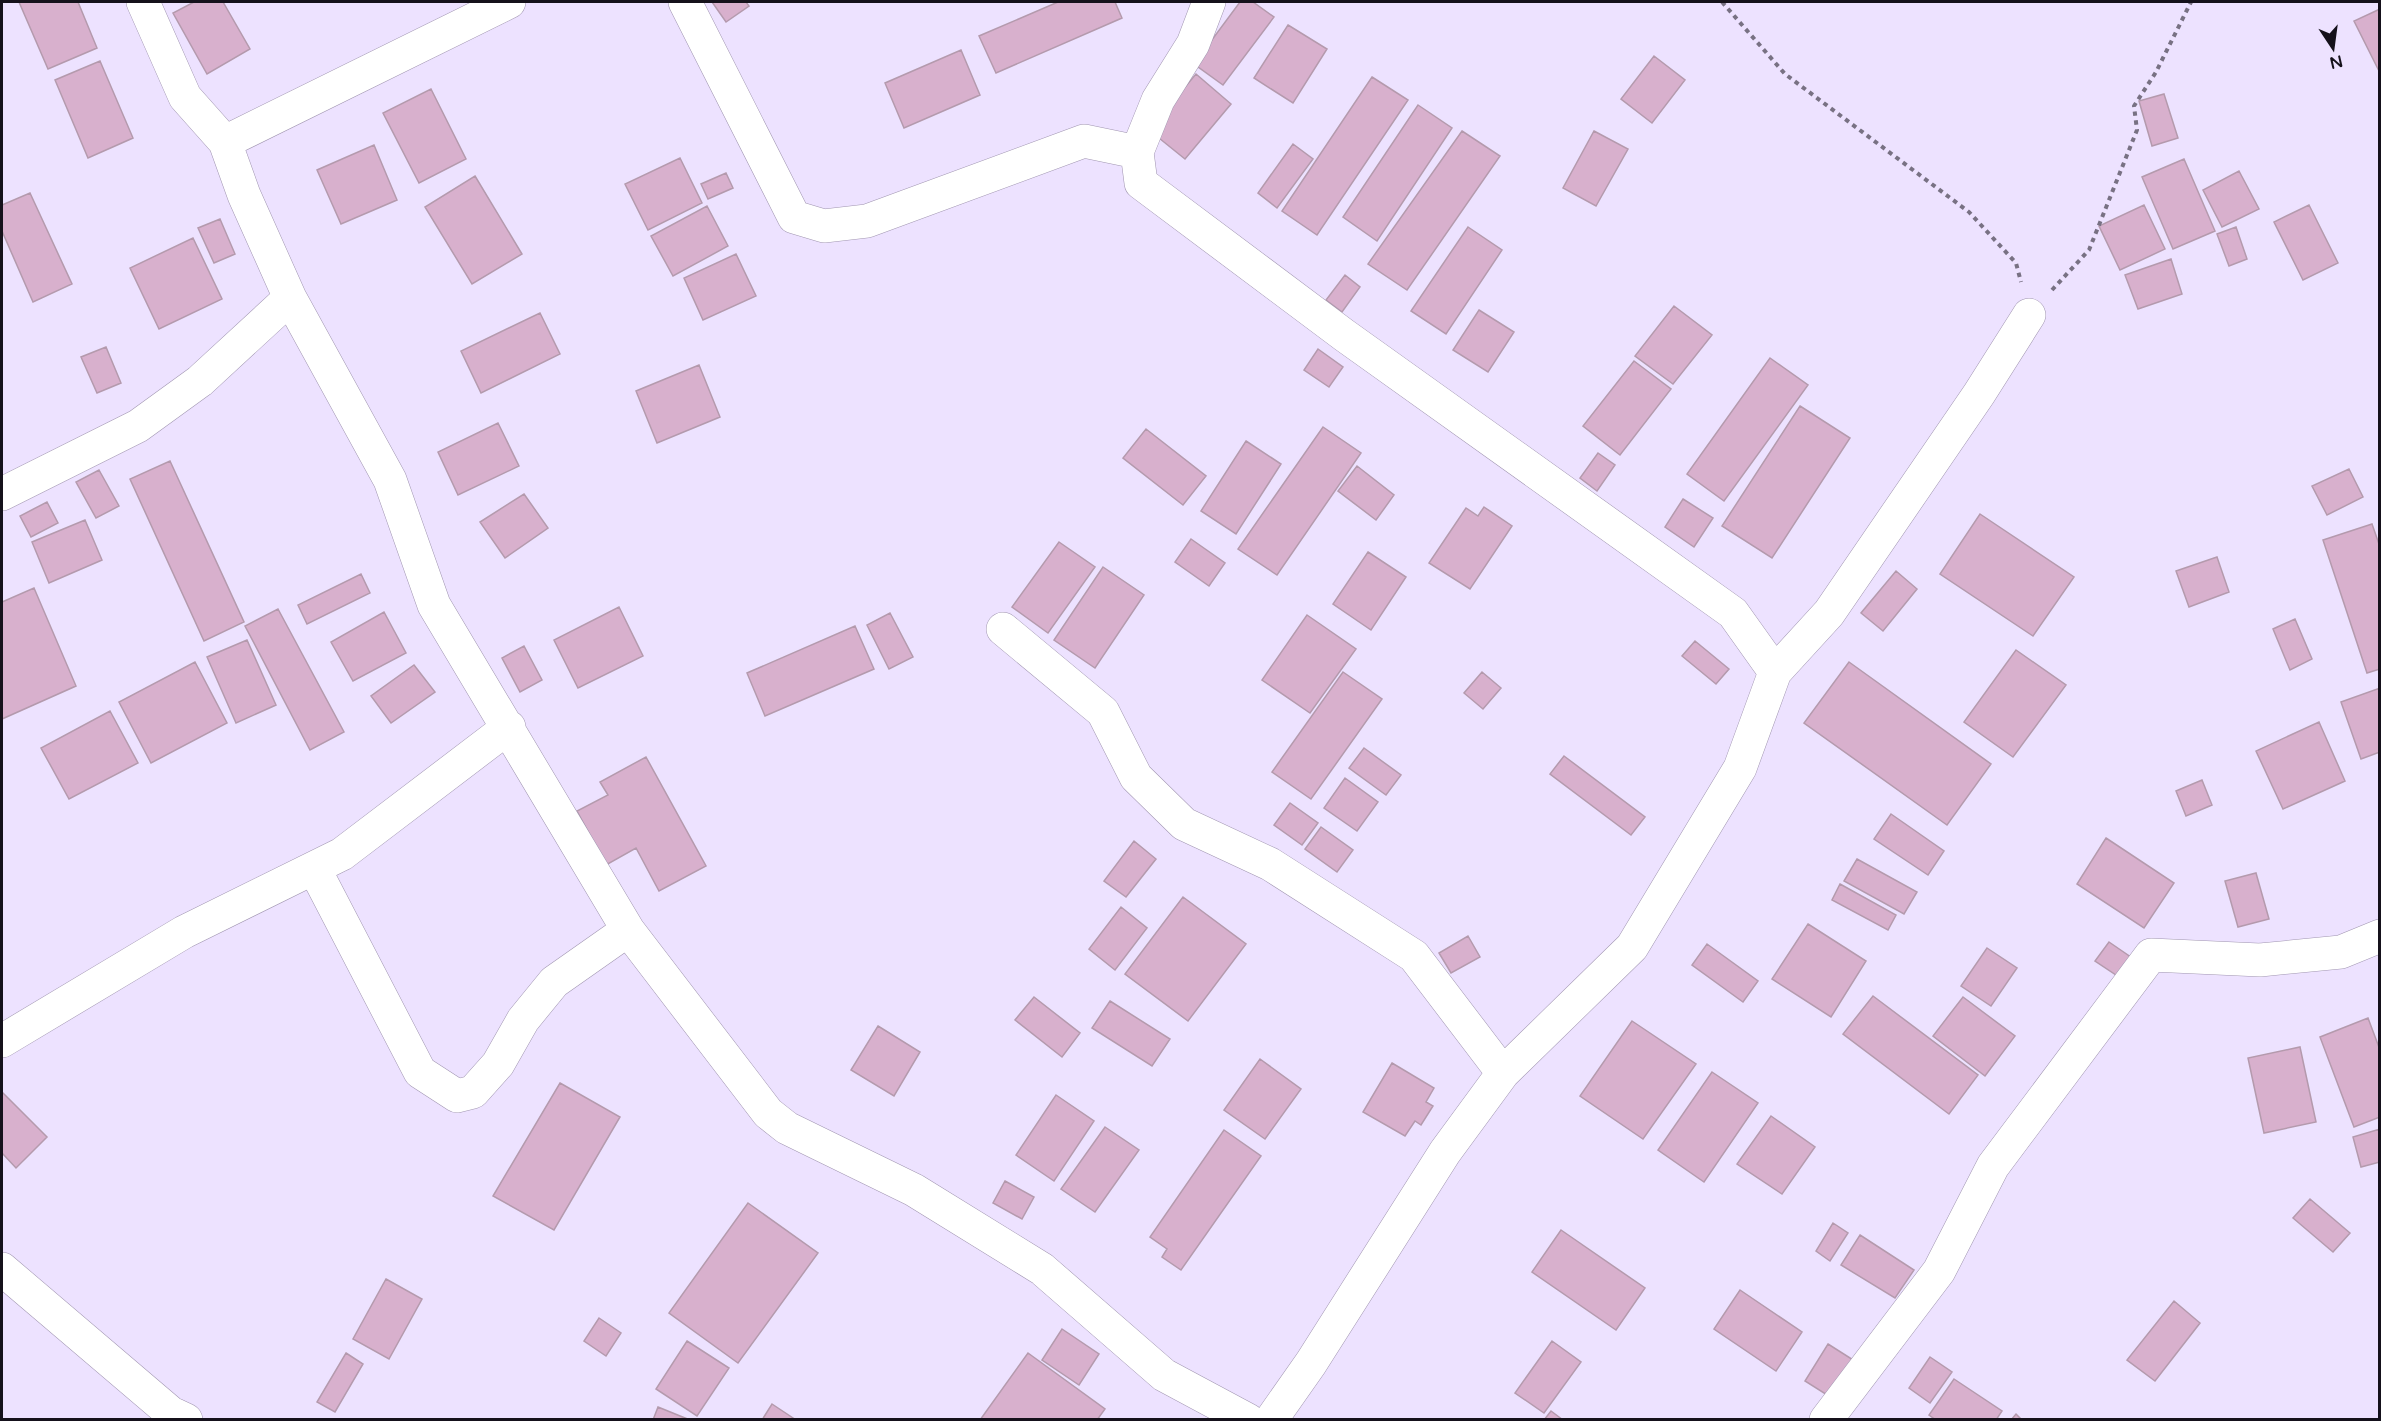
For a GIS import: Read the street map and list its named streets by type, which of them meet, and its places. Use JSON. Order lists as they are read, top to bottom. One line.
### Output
{"north":"bottom"}
